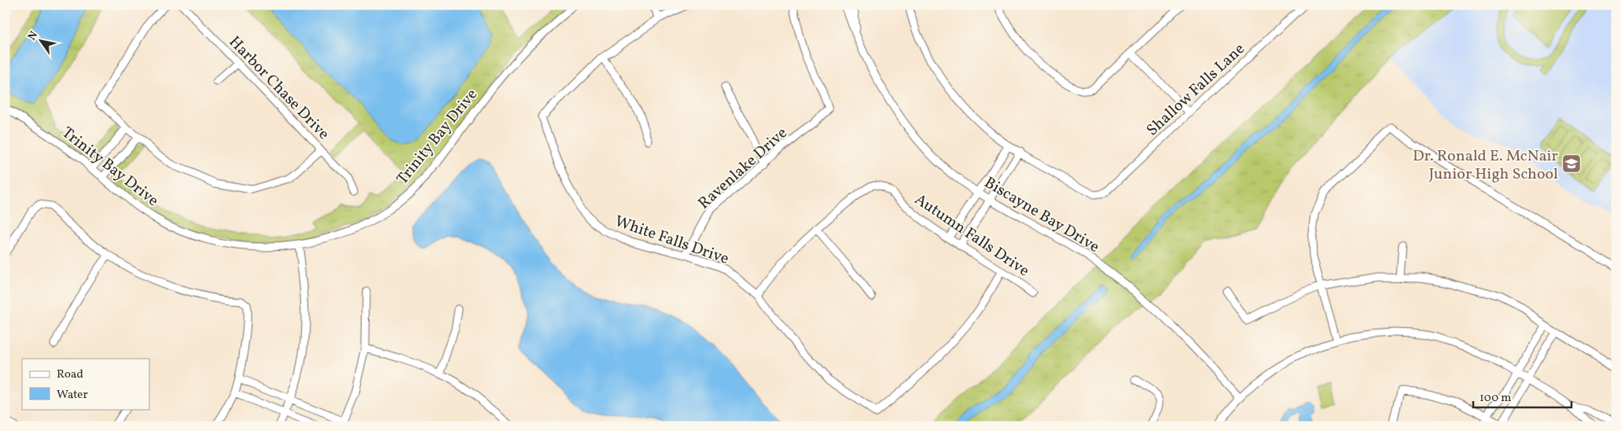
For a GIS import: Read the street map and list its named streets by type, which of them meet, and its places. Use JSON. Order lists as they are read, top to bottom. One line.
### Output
{"streets":{"street":["Harbor Chase Drive","Shallow Falls Lane","Trinity Bay Drive","Ravenlake Drive","Biscayne Bay Drive","Autumn Falls Drive","White Falls Drive"]},"crossings":[["Ravenlake Drive","White Falls Drive"],["Autumn Falls Drive","White Falls Drive"]],"places":{"school or university":["Dr. Ronald E. McNair Junior High School"]},"legend":["Road","Water"],"scale_bar":"100 m","north":"top left"}
